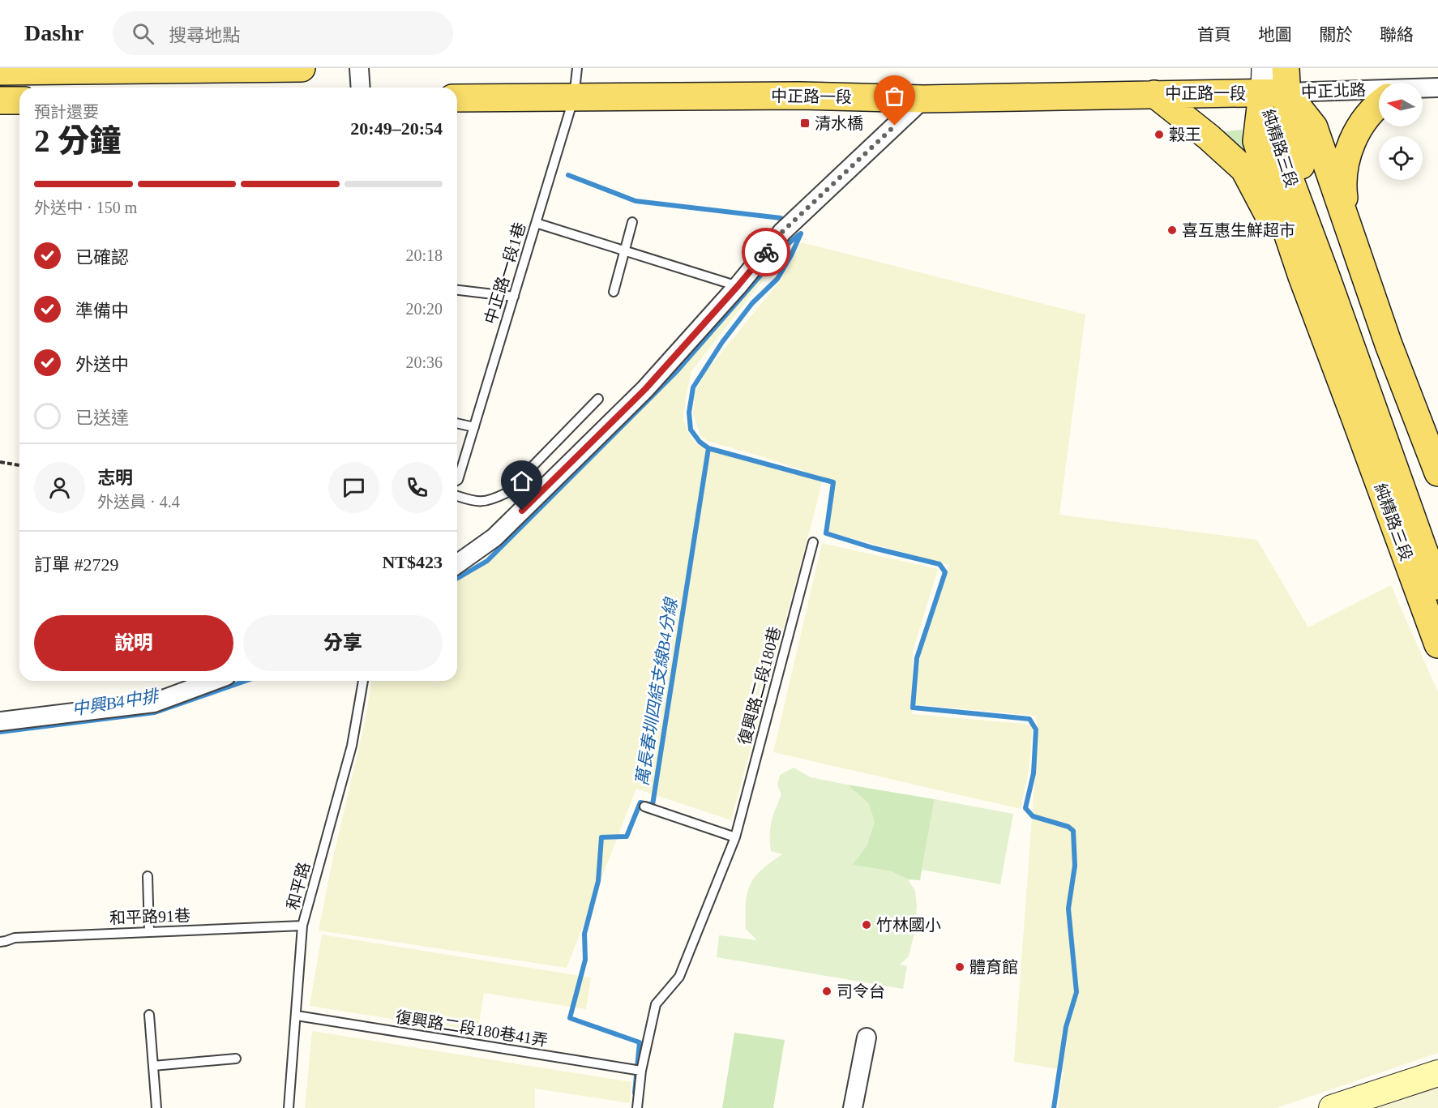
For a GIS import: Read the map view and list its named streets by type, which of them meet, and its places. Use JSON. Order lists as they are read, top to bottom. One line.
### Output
{"streets":{"main road":["中正路一段","純精路三段"],"street":["中正北路"],"lane":["中正路一段1巷","復興路二段180巷","和平路","和平路91巷","復興路二段180巷41弄"]},"crossings":[["中正北路","中正路一段"],["中正北路","純精路三段"],["中正路一段","純精路三段"],["中正路一段","中正路一段1巷"],["復興路二段180巷","復興路二段180巷41弄"],["和平路","和平路91巷"],["和平路","復興路二段180巷41弄"]],"water":["萬長春圳四結支線B4分線","中興B4中排"],"places":{"transit":["清水橋"],"other":["穀王","喜互惠生鮮超市","竹林國小","體育館","司令台"]},"north":"left","page":{"header":"Dashr","search":"搜尋地點","nav":["首頁","地圖","關於","聯絡"],"heading":["2 分鐘","預計還要","20:49–20:54"],"panel":["志明","外送員 · 4.4","訂單 #2729","NT$423"],"bar":"外送中 · 150 m","list":[["已確認","20:18"],["準備中","20:20"],["外送中","20:36"],"已送達"],"buttons":["說明","分享"]}}
